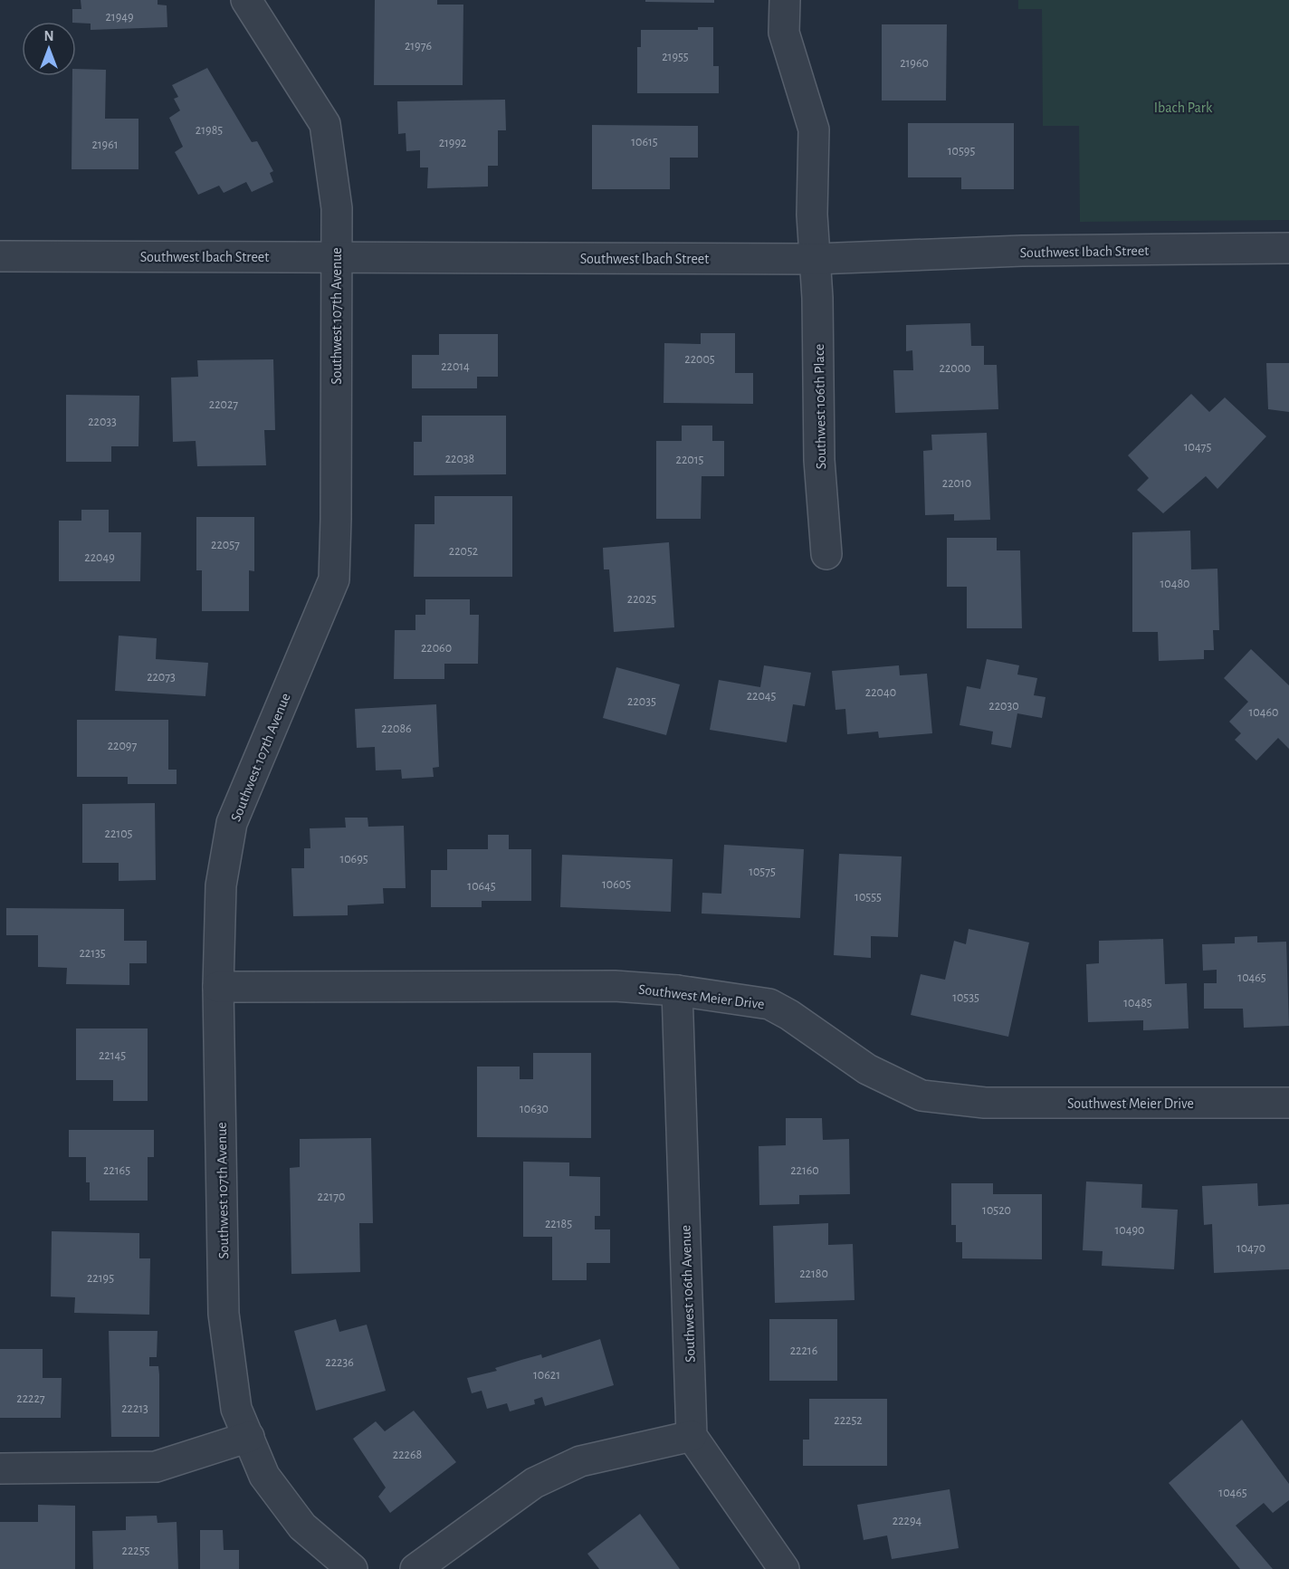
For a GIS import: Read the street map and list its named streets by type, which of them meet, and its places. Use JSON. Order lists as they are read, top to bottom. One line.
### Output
{"streets":{"street":["Southwest Ibach Street","Southwest 107th Avenue","Southwest 106th Place","Southwest Meier Drive","Southwest 106th Avenue"]},"crossings":[["Southwest Ibach Street","Southwest 107th Avenue"],["Southwest Ibach Street","Southwest 106th Place"],["Southwest 107th Avenue","Southwest Meier Drive"],["Southwest Meier Drive","Southwest 106th Avenue"]],"parks":["Ibach Park"],"house_numbers":["21949","21976","21955","21960","21985","10615","21992","21961","10595","22005","22014","22000","22027","22033","10475","22038","22015","22010","22057","22052","22049","10480","22025","22060","22073","22040","22045","22035","22030","10460","22086","22097","22105","10695","10575","10605","10645","10555","22135","10465","10535","10485","22145","10630","22165","22160","22170","10520","22185","10490","10470","22180","22195","22216","22236","10621","22227","22213","22252","22268","10465","22294","22255"],"north":"top"}
